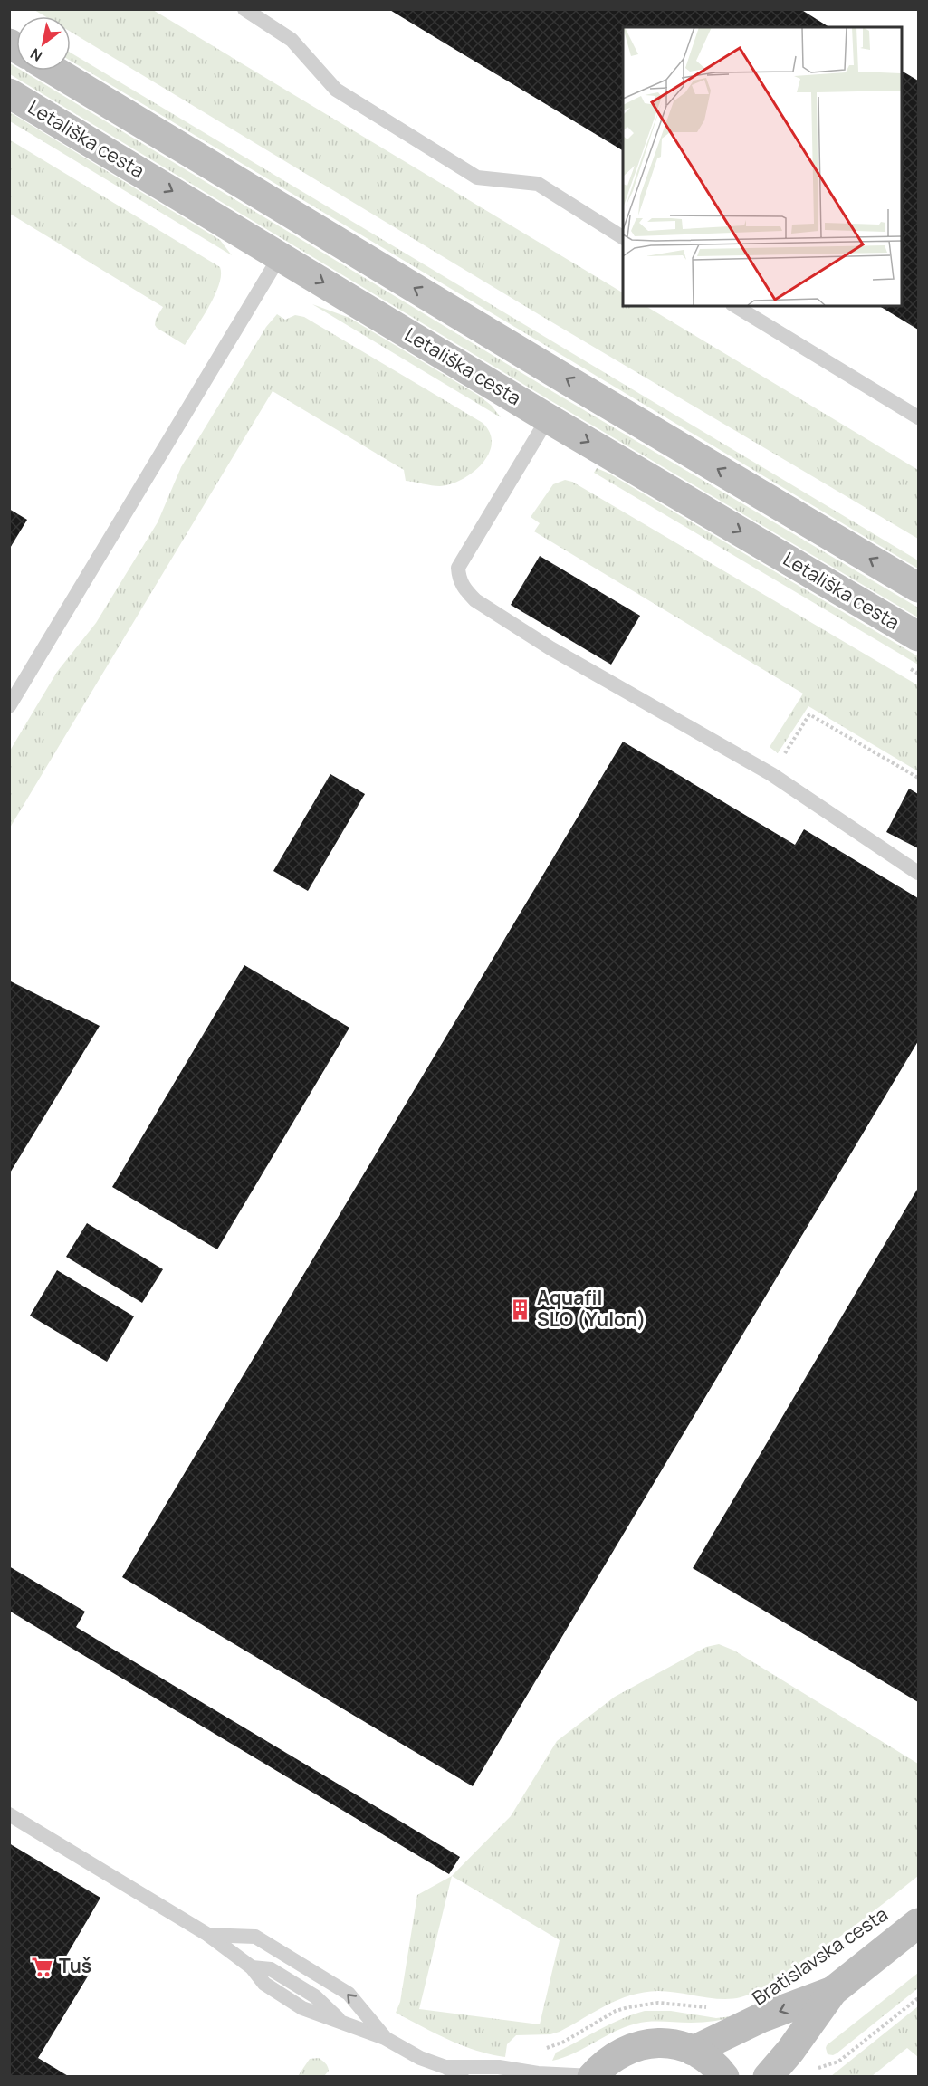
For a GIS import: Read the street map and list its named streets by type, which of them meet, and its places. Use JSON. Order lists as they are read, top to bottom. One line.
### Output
{"streets":{"main road":["Letališka cesta","Bratislavska cesta"]},"one_way":["Bratislavska cesta"],"places":{"building":["Aquafil SLO (Yulon)"],"supermarket":["Tuš"]},"north":"bottom left"}
